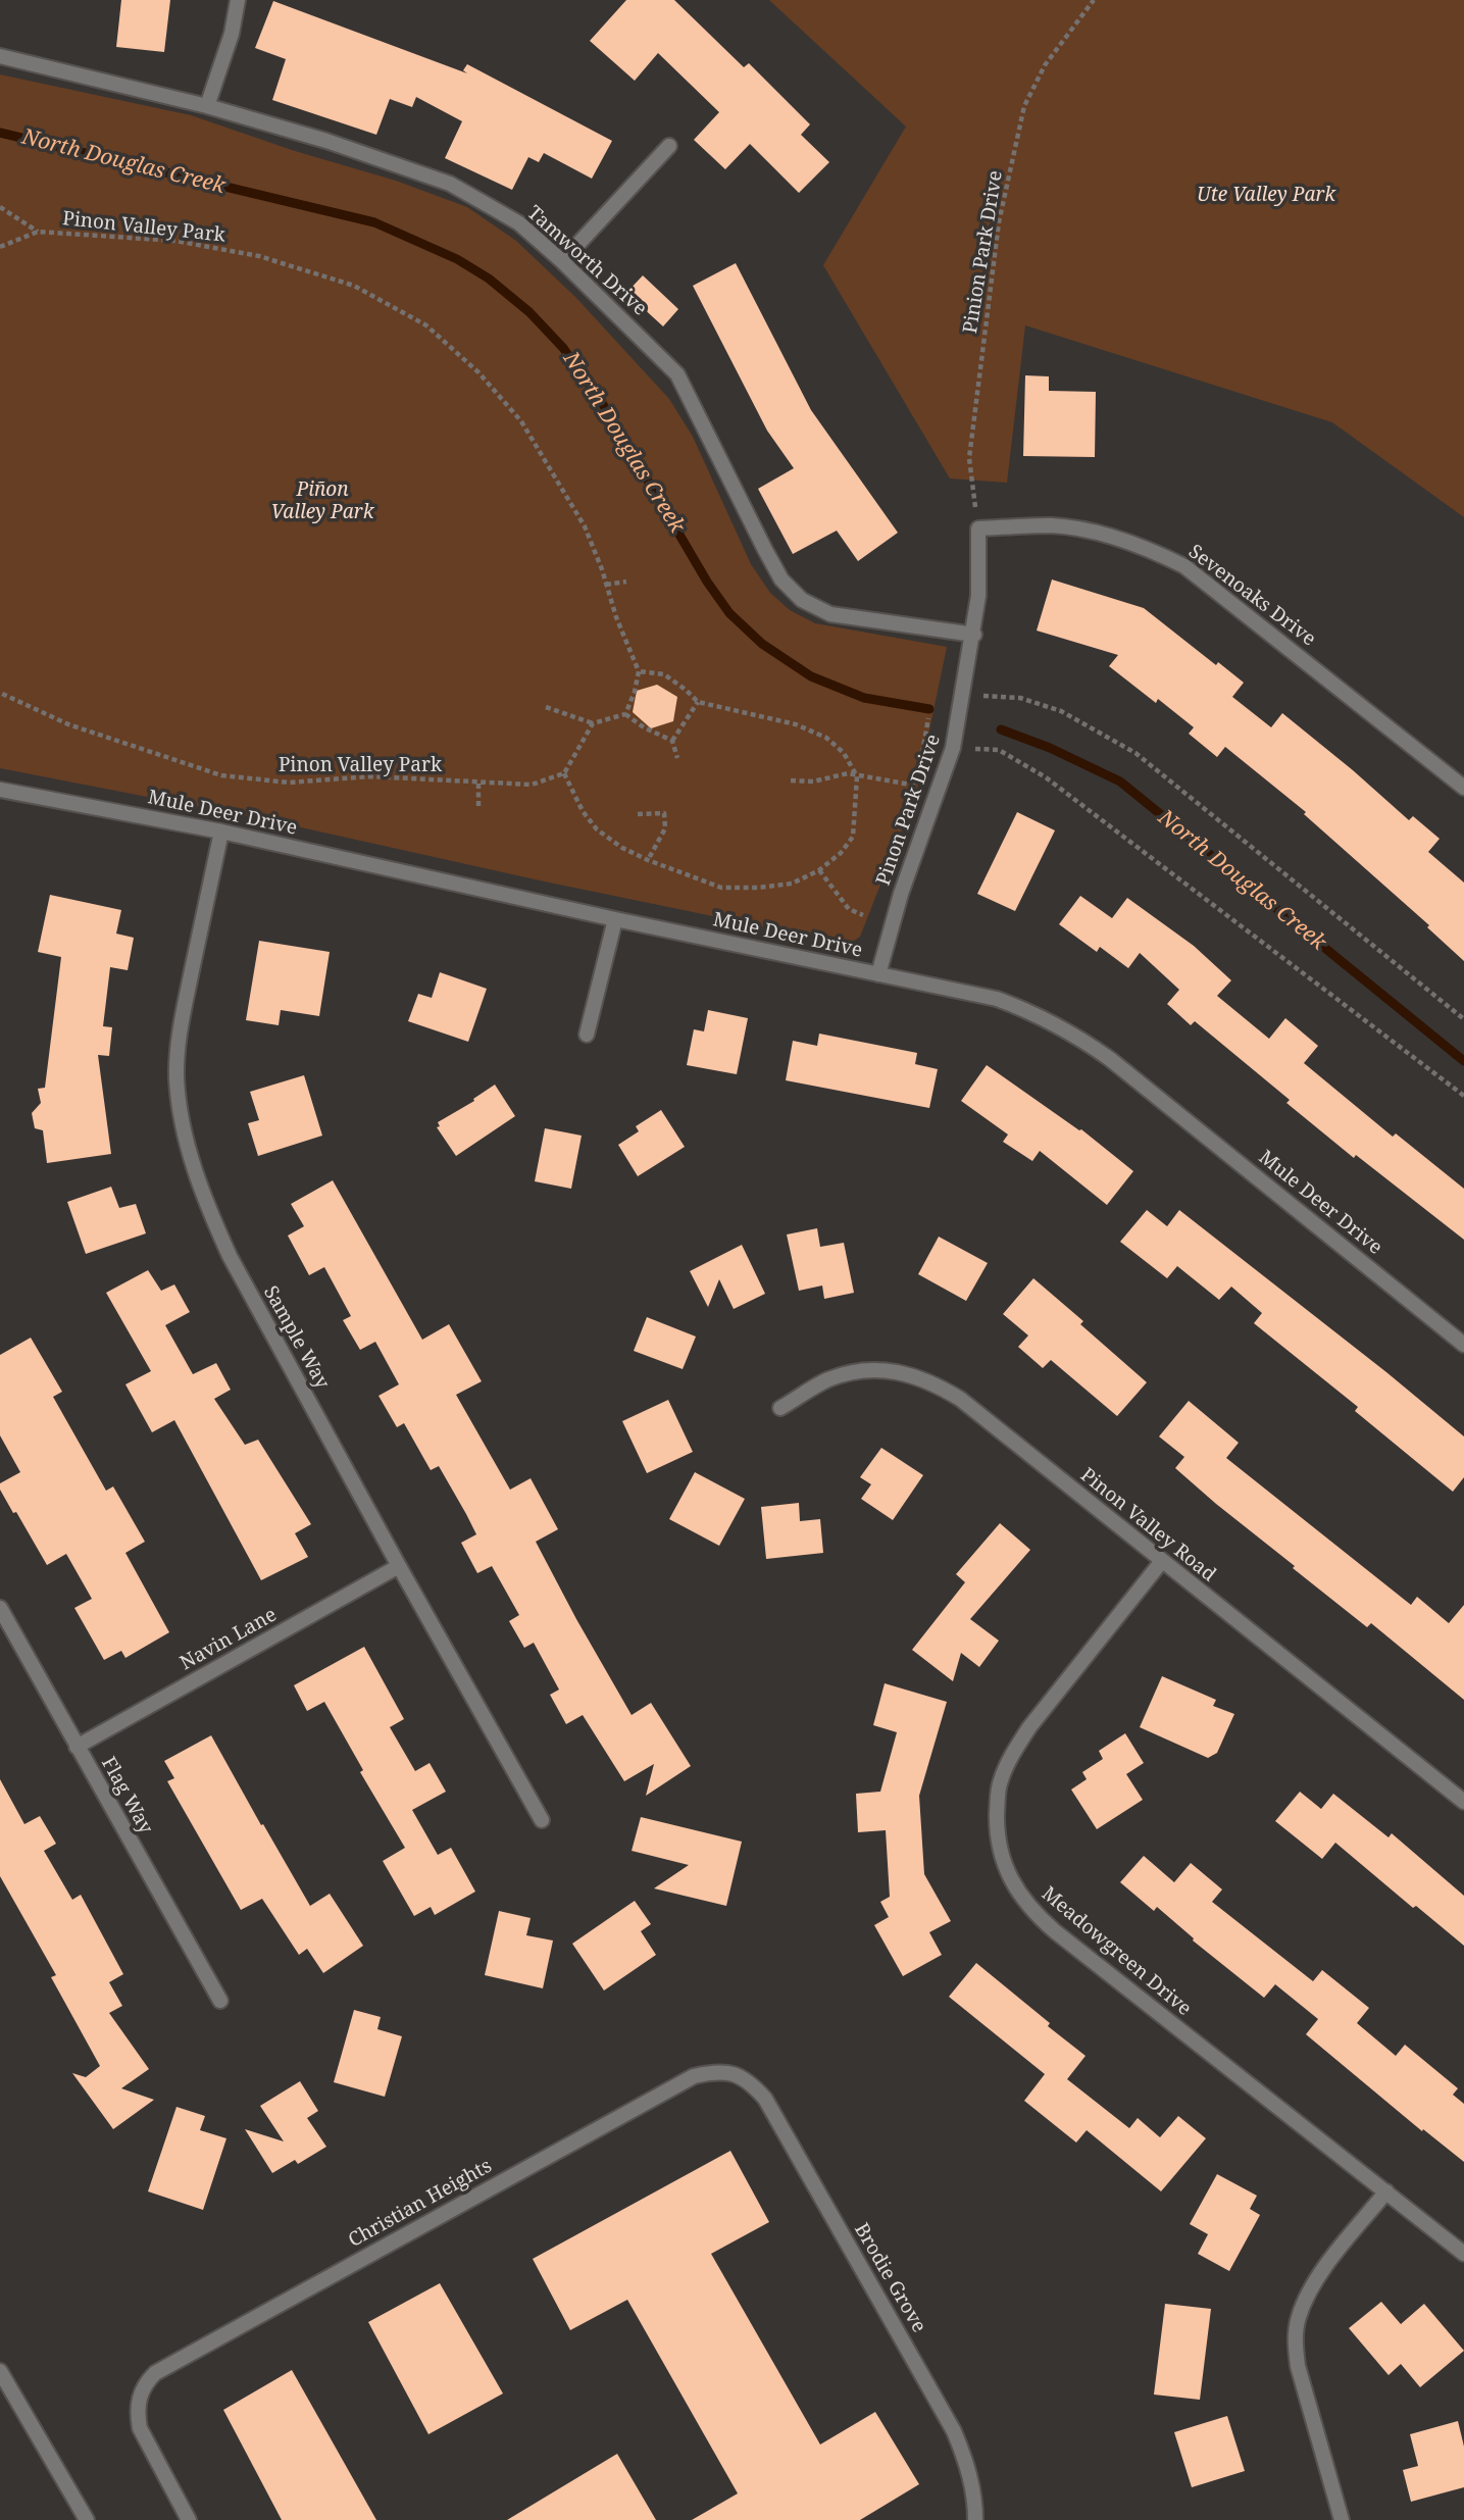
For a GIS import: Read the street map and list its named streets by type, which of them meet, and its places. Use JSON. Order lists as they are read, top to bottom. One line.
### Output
{"streets":{"street":["Tamworth Drive","Sevenoaks Drive","Pinon Park Drive","Mule Deer Drive","Sample Way","Pinon Valley Road","Navin Lane","Flag Way","Meadowgreen Drive","Christian Heights","Brodie Grove"],"path":["Pinon Valley Park","Pinion Park Drive"]},"crossings":[["Pinion Park Drive","Sevenoaks Drive"],["Pinion Park Drive","Pinon Park Drive"],["Tamworth Drive","Pinon Park Drive"],["Sevenoaks Drive","Pinon Park Drive"],["Pinon Park Drive","Mule Deer Drive"],["Mule Deer Drive","Sample Way"],["Sample Way","Navin Lane"],["Pinon Valley Road","Meadowgreen Drive"],["Navin Lane","Flag Way"],["Christian Heights","Brodie Grove"]],"water":["North Douglas Creek"],"parks":["Ute Valley Park","Piñon Valley Park"]}
